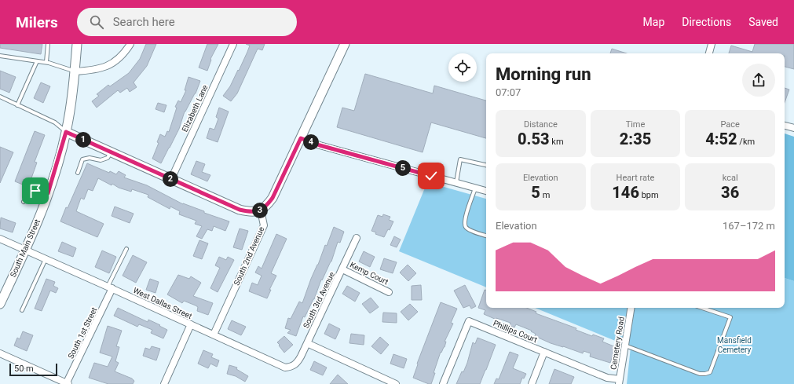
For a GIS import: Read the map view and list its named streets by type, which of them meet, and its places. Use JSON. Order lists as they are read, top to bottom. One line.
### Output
{"streets":{"street":["Elizabeth Lane","South Main Street","South 2nd Avenue","Kemp Court","South 3rd Avenue","West Dallas Street","Phillips Court","South 1st Street","Cemetery Road"]},"crossings":[["South Main Street","West Dallas Street"],["South 2nd Avenue","West Dallas Street"],["Kemp Court","South 3rd Avenue"],["South 3rd Avenue","West Dallas Street"],["West Dallas Street","South 1st Street"],["Phillips Court","Cemetery Road"]],"parks":["Mansfield Cemetery"],"scale_bar":"50 m","page":{"header":"Milers","search":"Search here","nav":["Map","Directions","Saved"],"heading":["Morning run","07:07"],"stats":[["Distance","0.53 km"],["Time","2:35"],["Pace","4:52 /km"],["Elevation","5 m"],["Heart rate","146 bpm"],["kcal","36"]],"pins":["1","4","5","2","3"],"chart":["Elevation","167–172 m"],"scale":"50 m"}}
